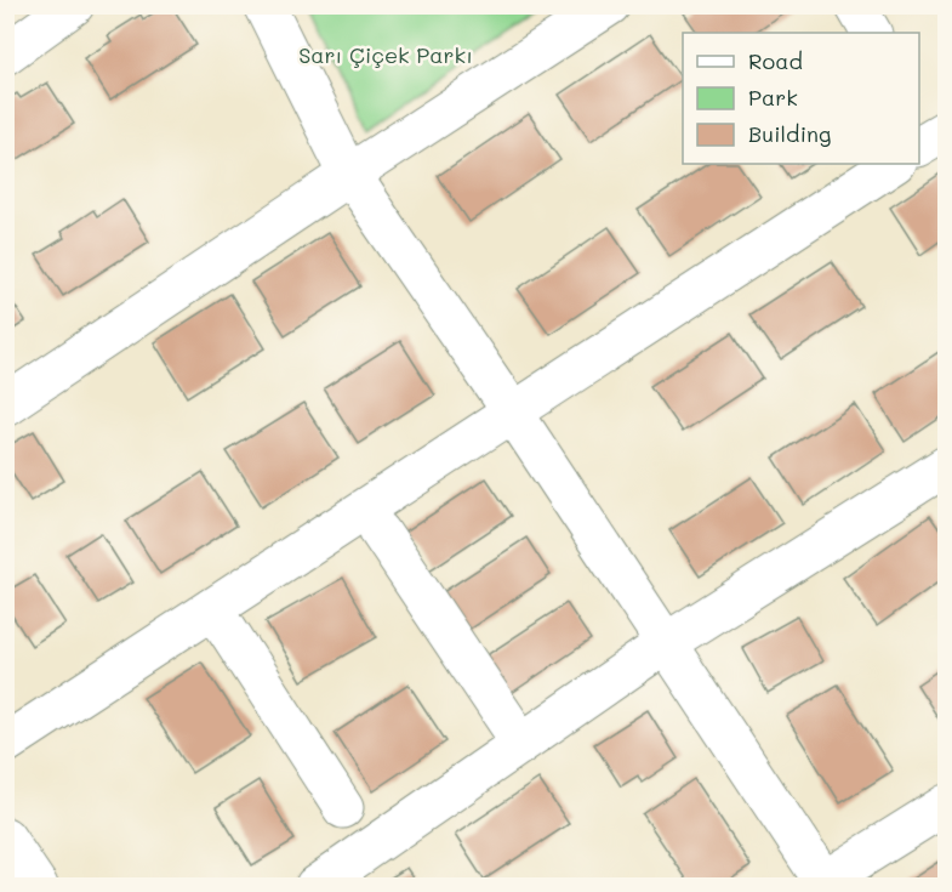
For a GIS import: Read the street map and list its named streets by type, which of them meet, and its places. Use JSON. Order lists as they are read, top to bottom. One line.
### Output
{"parks":["Sarı Çiçek Parkı"],"legend":["Road","Park","Building"]}
